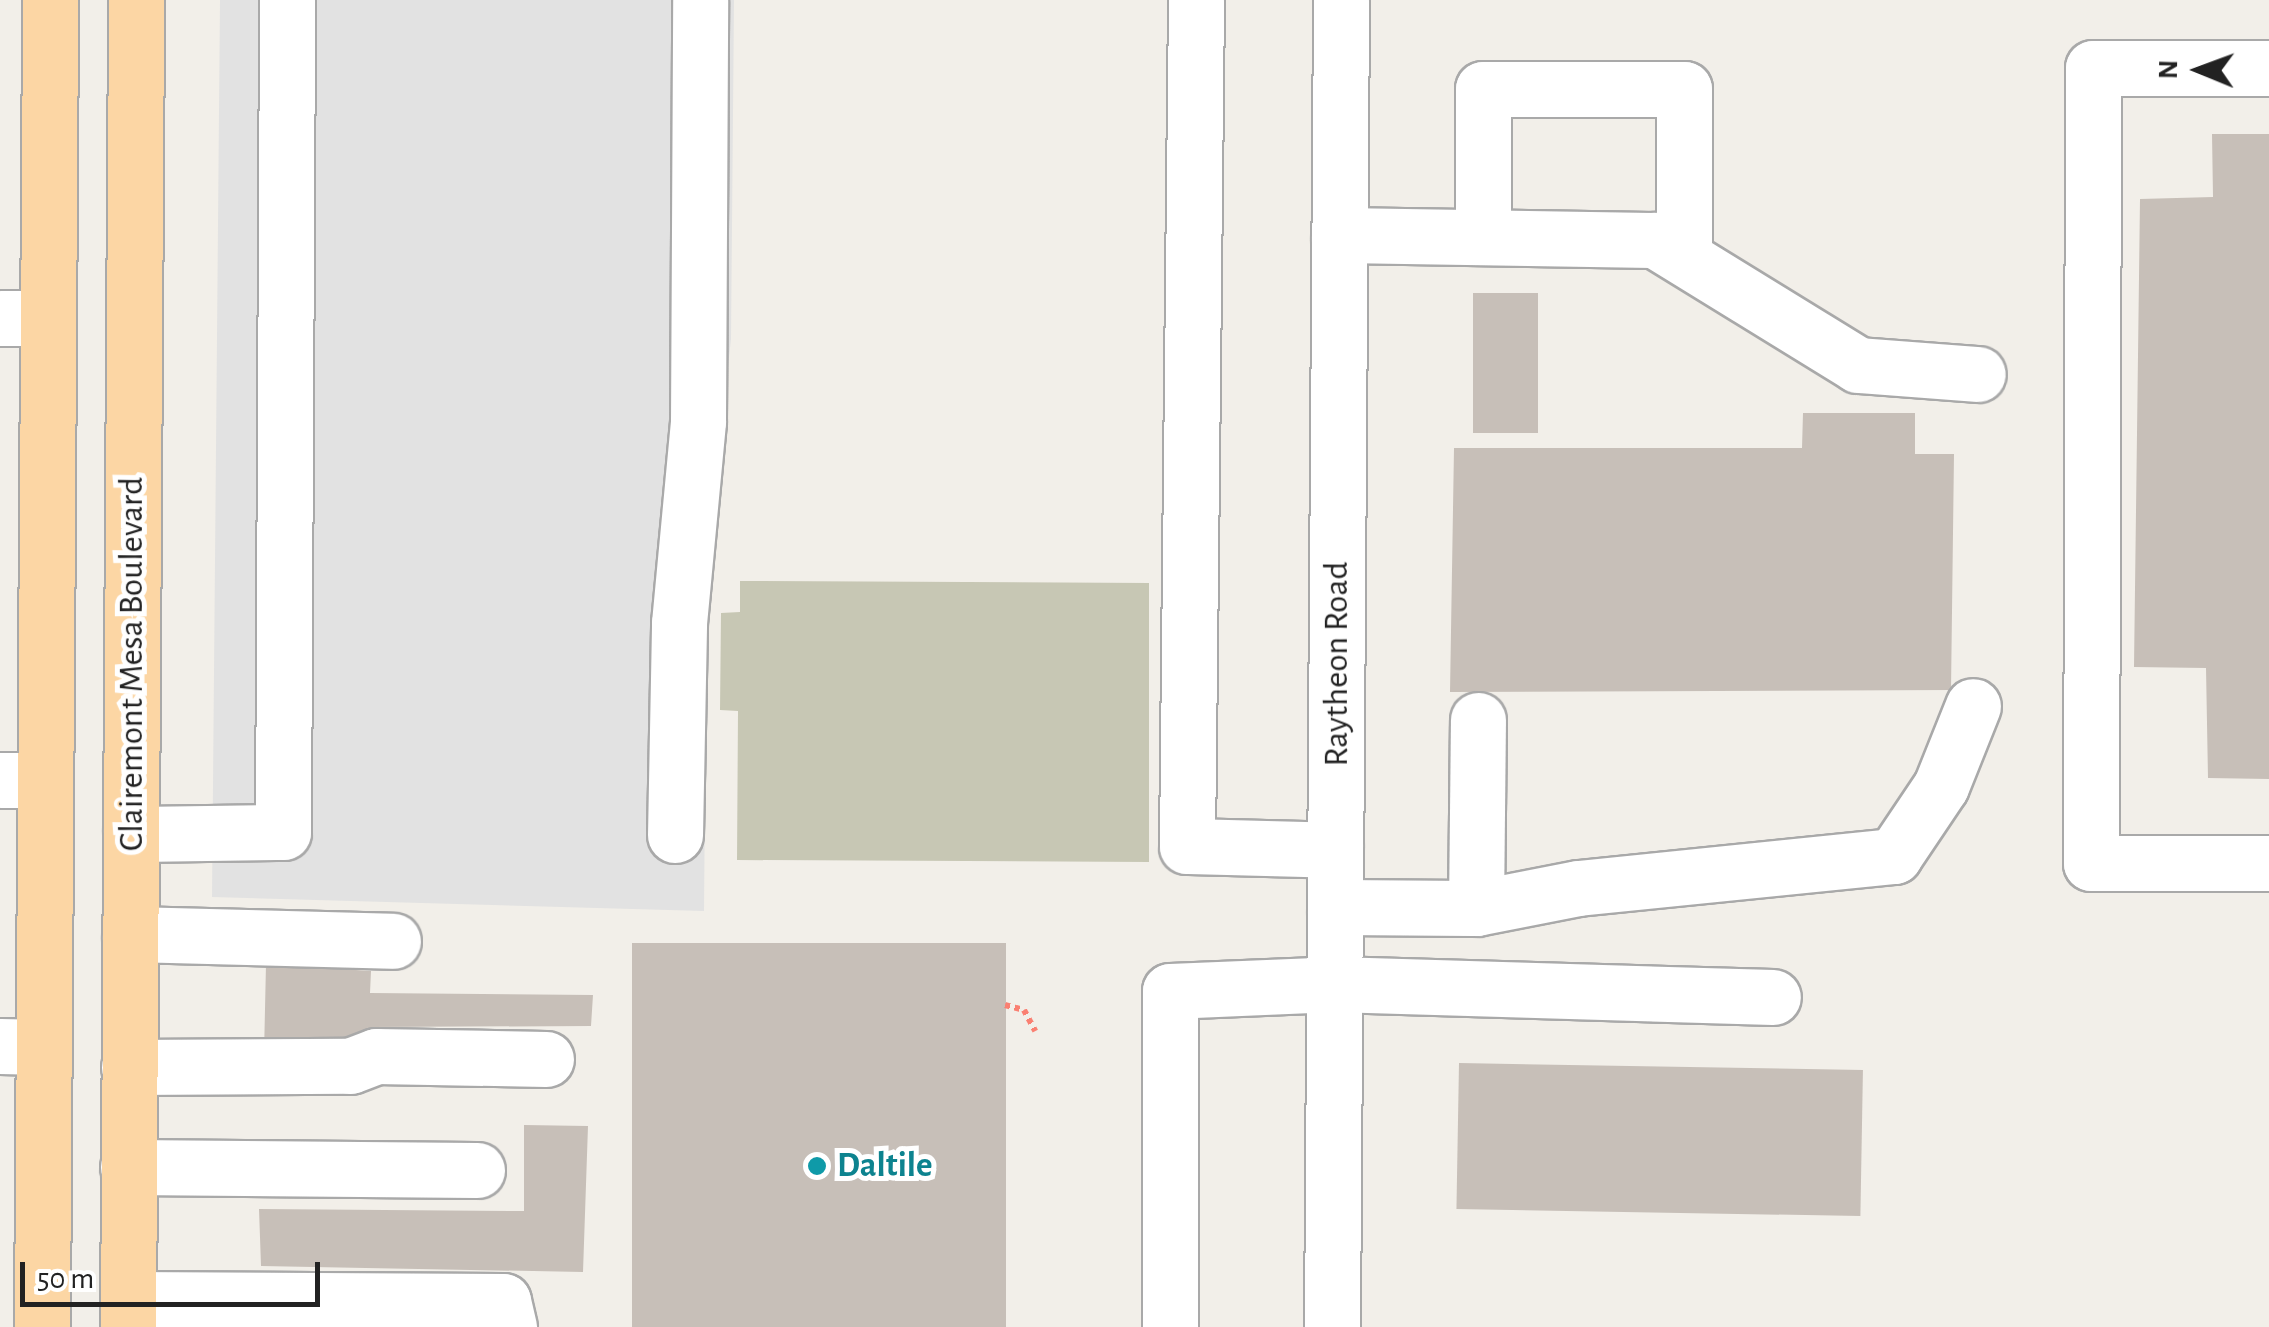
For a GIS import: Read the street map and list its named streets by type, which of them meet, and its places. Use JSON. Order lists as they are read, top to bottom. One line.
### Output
{"streets":{"main road":["Clairemont Mesa Boulevard"],"street":["Raytheon Road"]},"places":["Daltile"],"scale_bar":"50 m","north":"left"}
